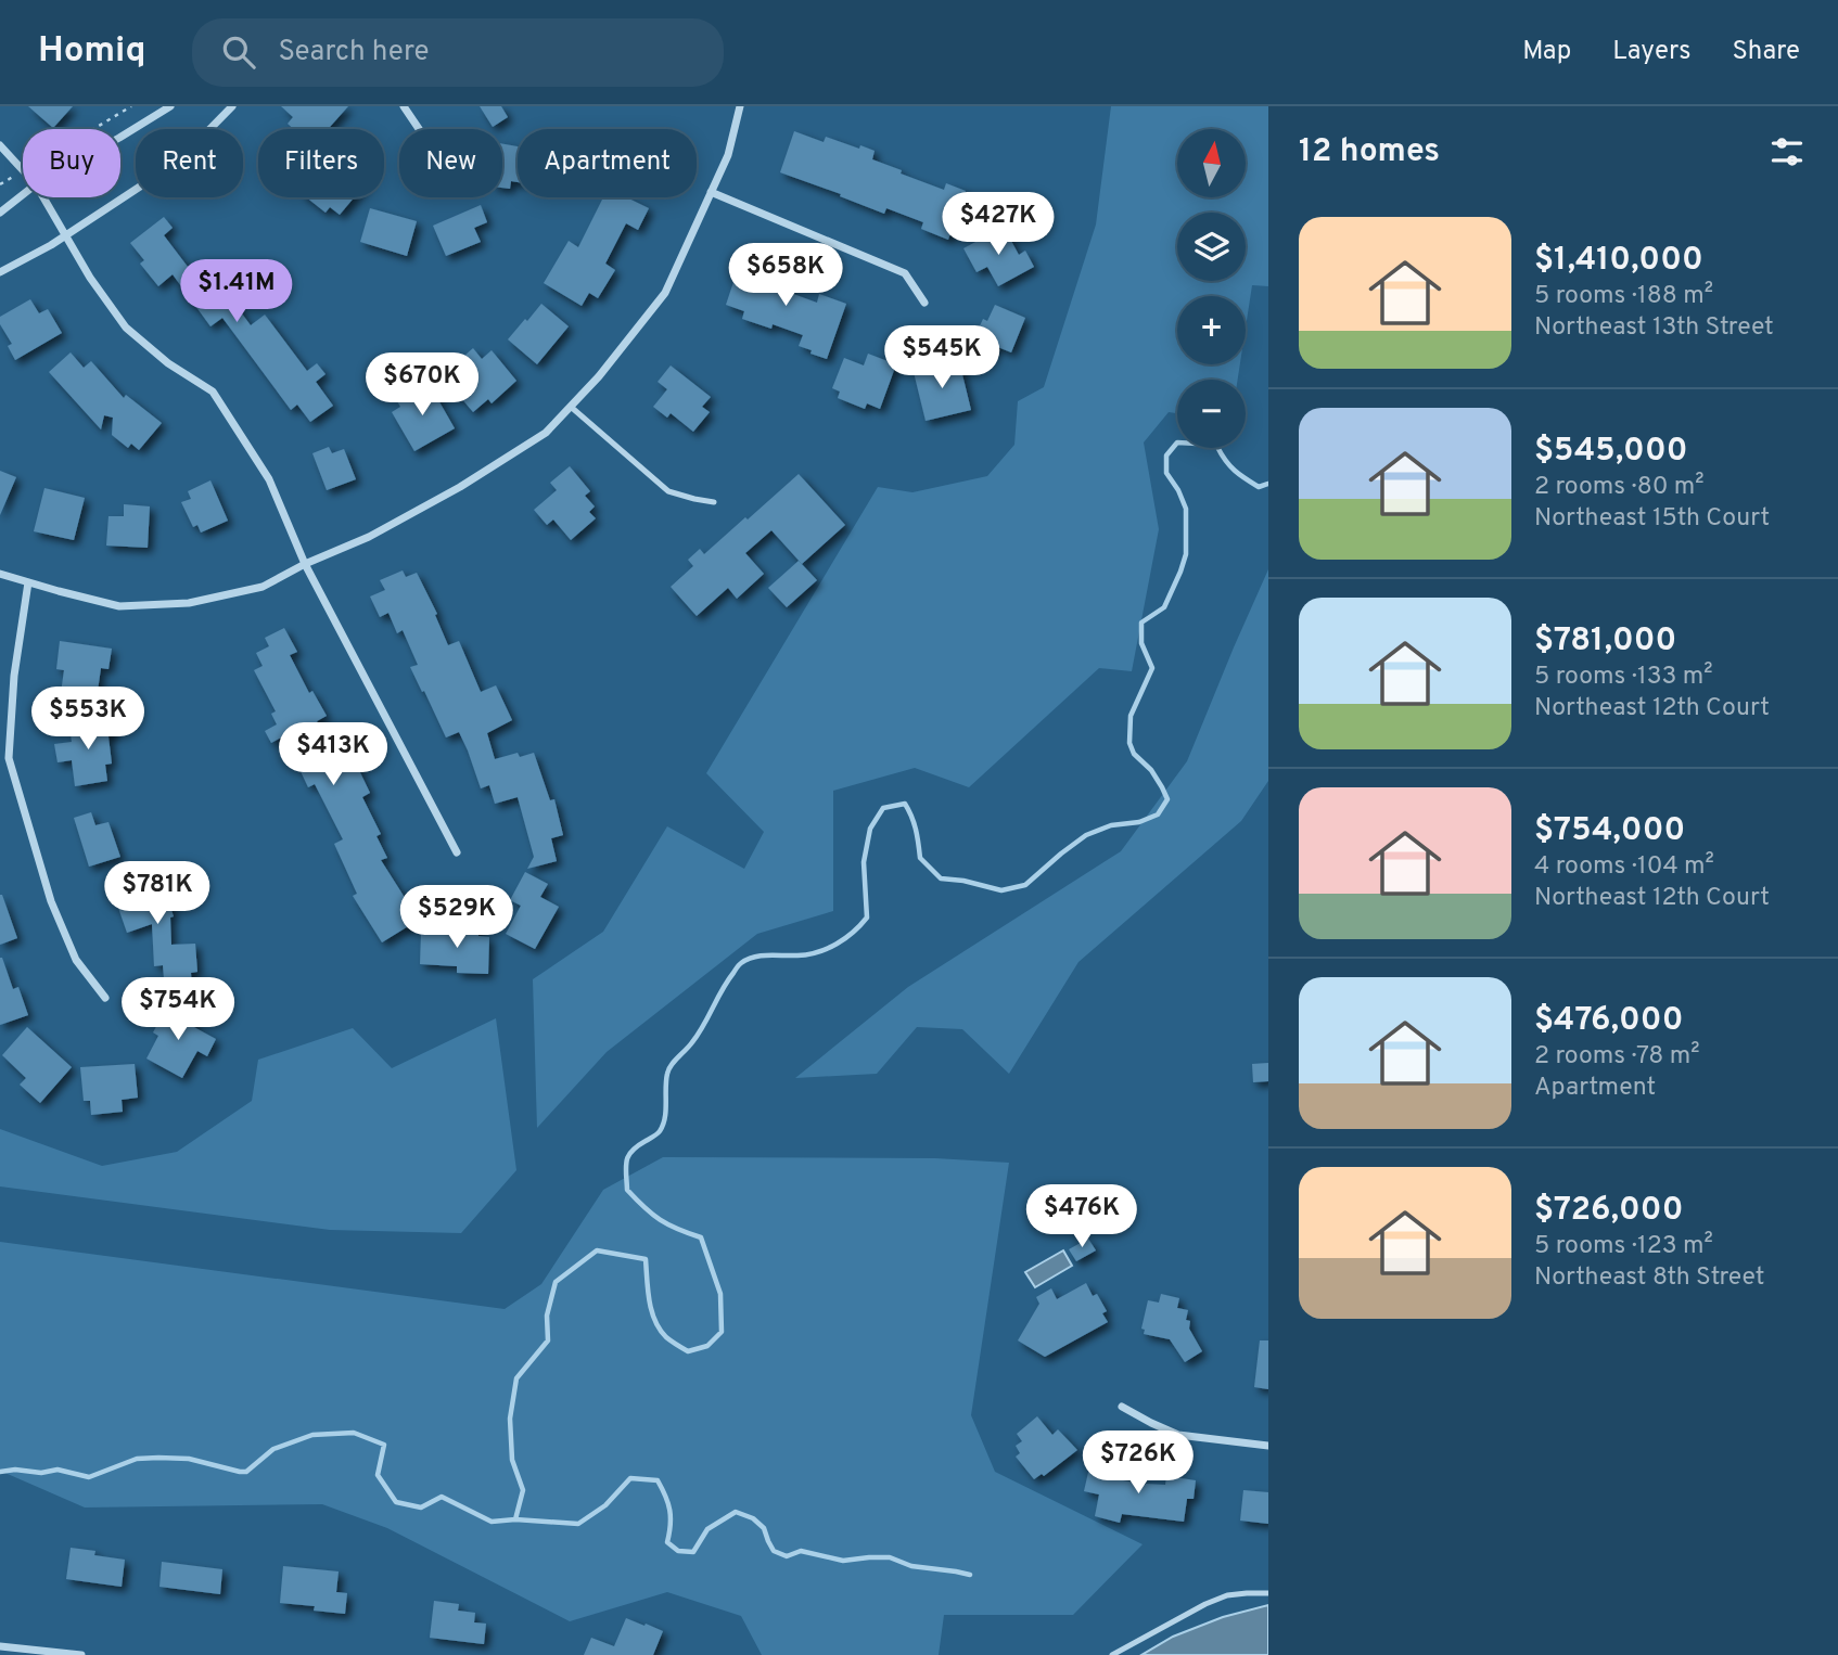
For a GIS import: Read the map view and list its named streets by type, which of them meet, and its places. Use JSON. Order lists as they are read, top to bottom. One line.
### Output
{"north":"top","page":{"header":"Homiq","search":"Search here","nav":["Map","Layers","Share"],"heading":"12 homes","map_buttons":["+","−"],"chip":["Buy","Rent","Filters","New","Apartment"],"price":["$427K","$658K","$1.41M","$545K","$670K","$553K","$413K","$781K","$529K","$754K","$476K","$726K"],"list":[{"name":"$1,410,000","note":"5 rooms · 188 m² · Northeast 13th Street"},{"name":"$545,000","note":"2 rooms · 80 m² · Northeast 15th Court"},{"name":"$781,000","note":"5 rooms · 133 m² · Northeast 12th Court"},{"name":"$754,000","note":"4 rooms · 104 m² · Northeast 12th Court"},{"name":"$476,000","note":"2 rooms · 78 m² · Apartment"},{"name":"$726,000","note":"5 rooms · 123 m² · Northeast 8th Street"}]}}
